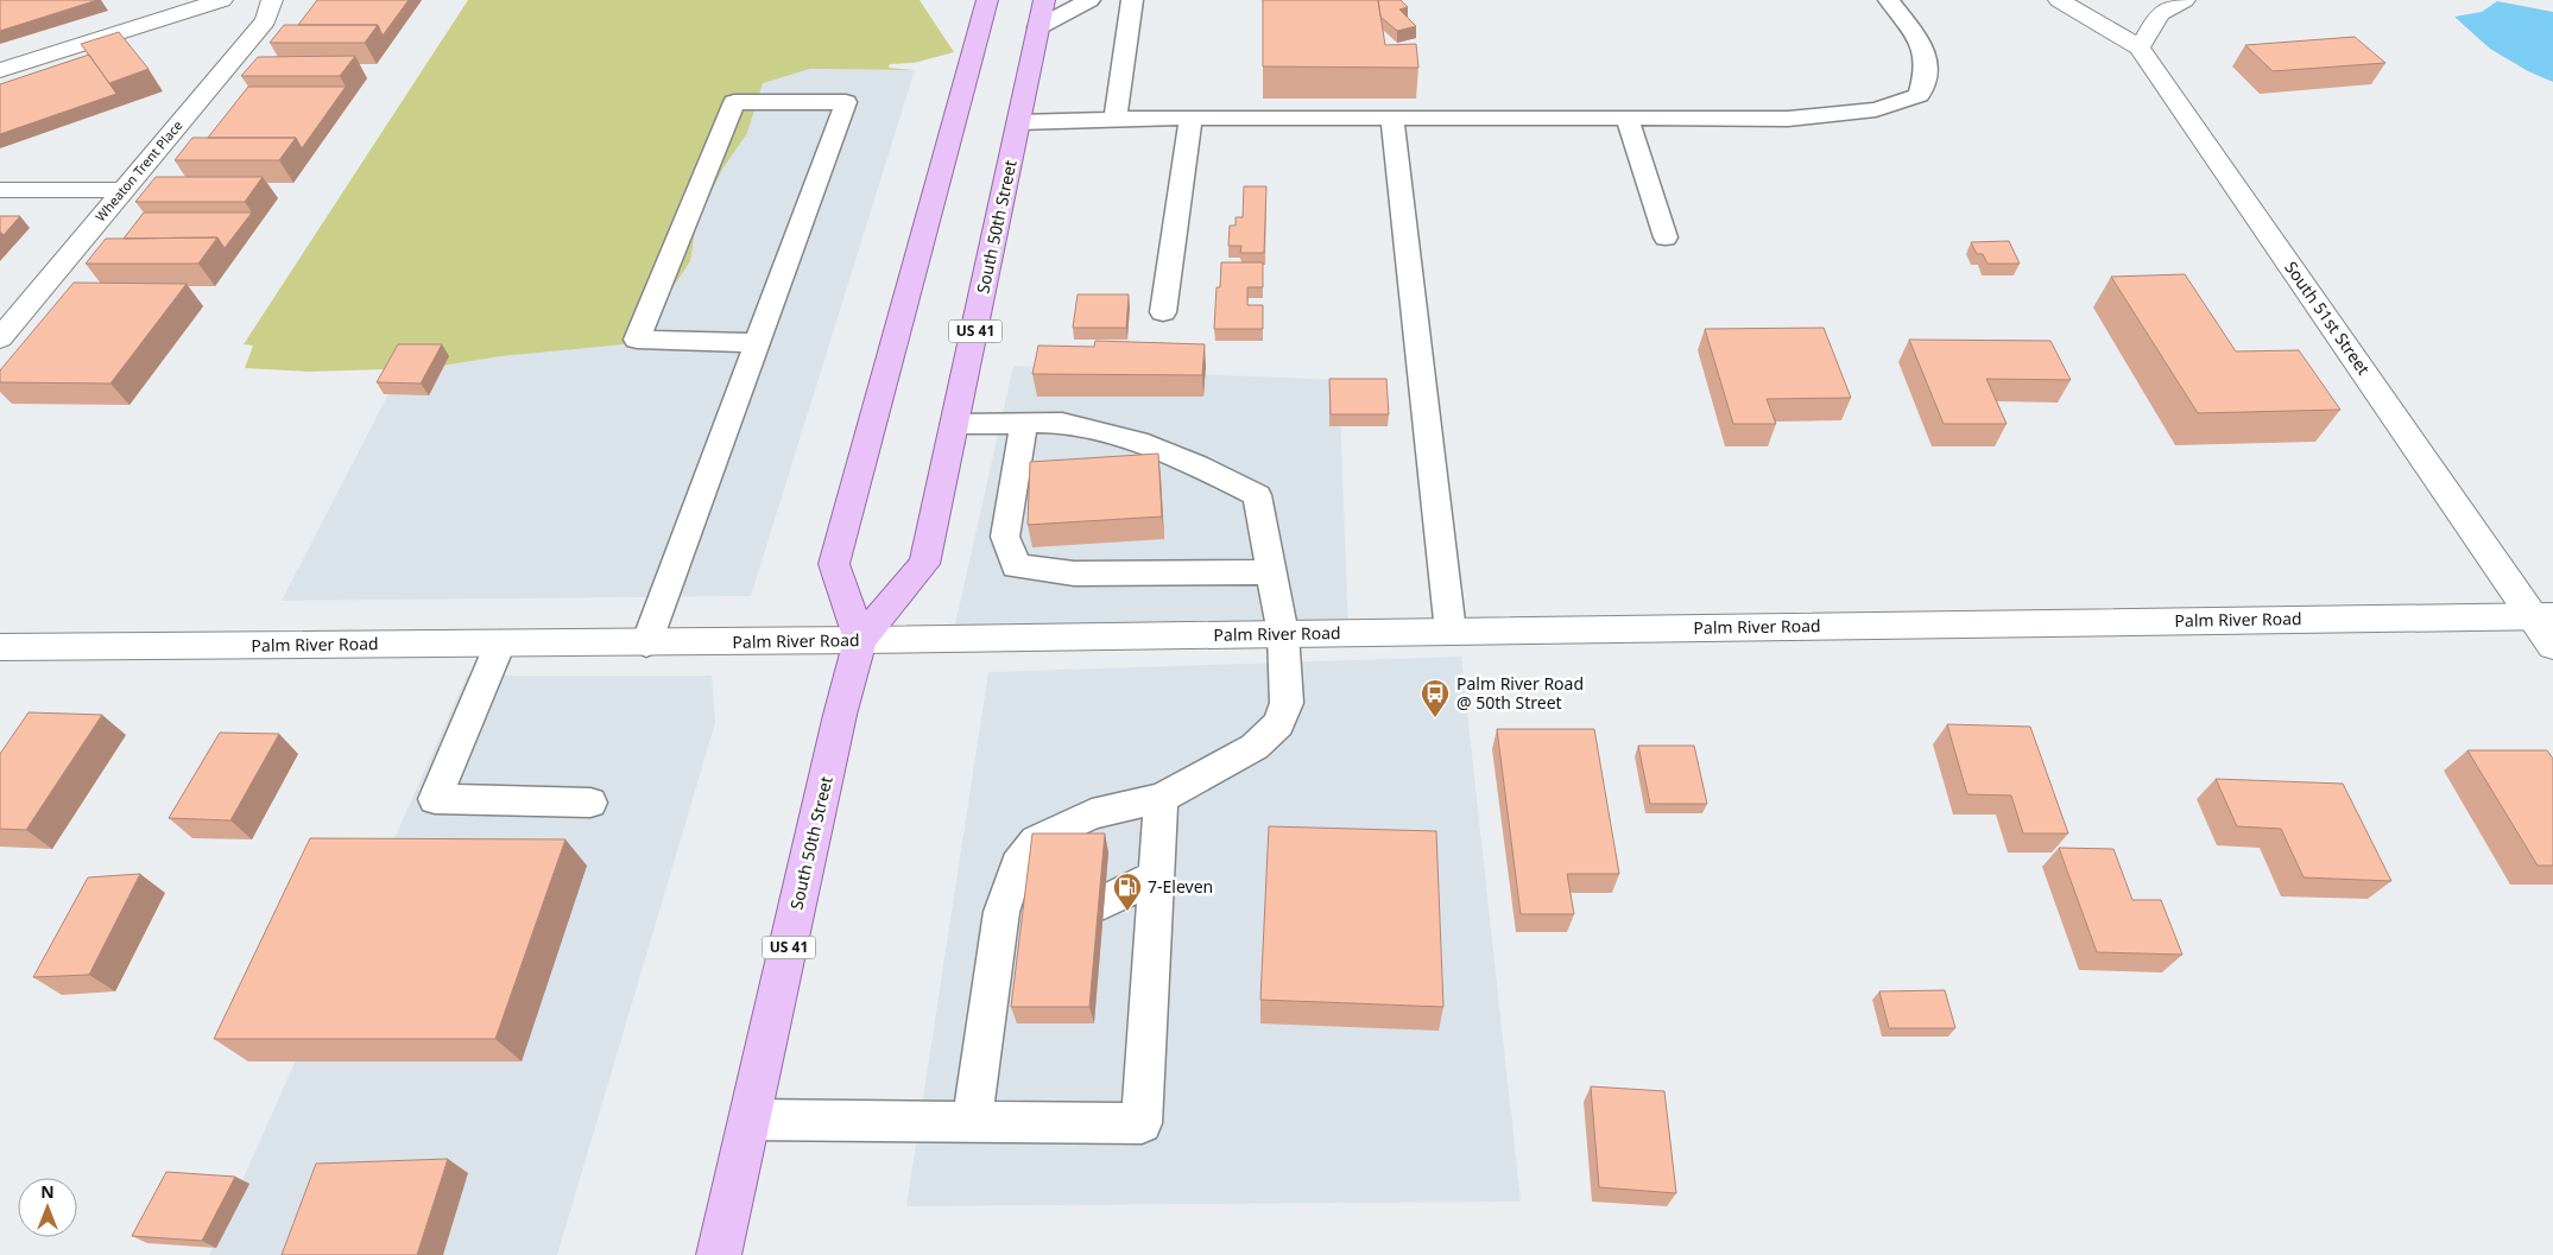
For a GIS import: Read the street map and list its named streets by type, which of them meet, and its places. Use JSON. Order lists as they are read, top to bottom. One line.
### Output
{"streets":{"main road":["South 50th Street","US 41"],"street":["Wheaton Trent Place","South 51st Street","Palm River Road"]},"crossings":[["South 50th Street","Palm River Road"],["South 51st Street","Palm River Road"]],"places":{"bus stop":["Palm River Road @ 50th Street"],"fuel station":["7-Eleven"]},"north":"top"}
